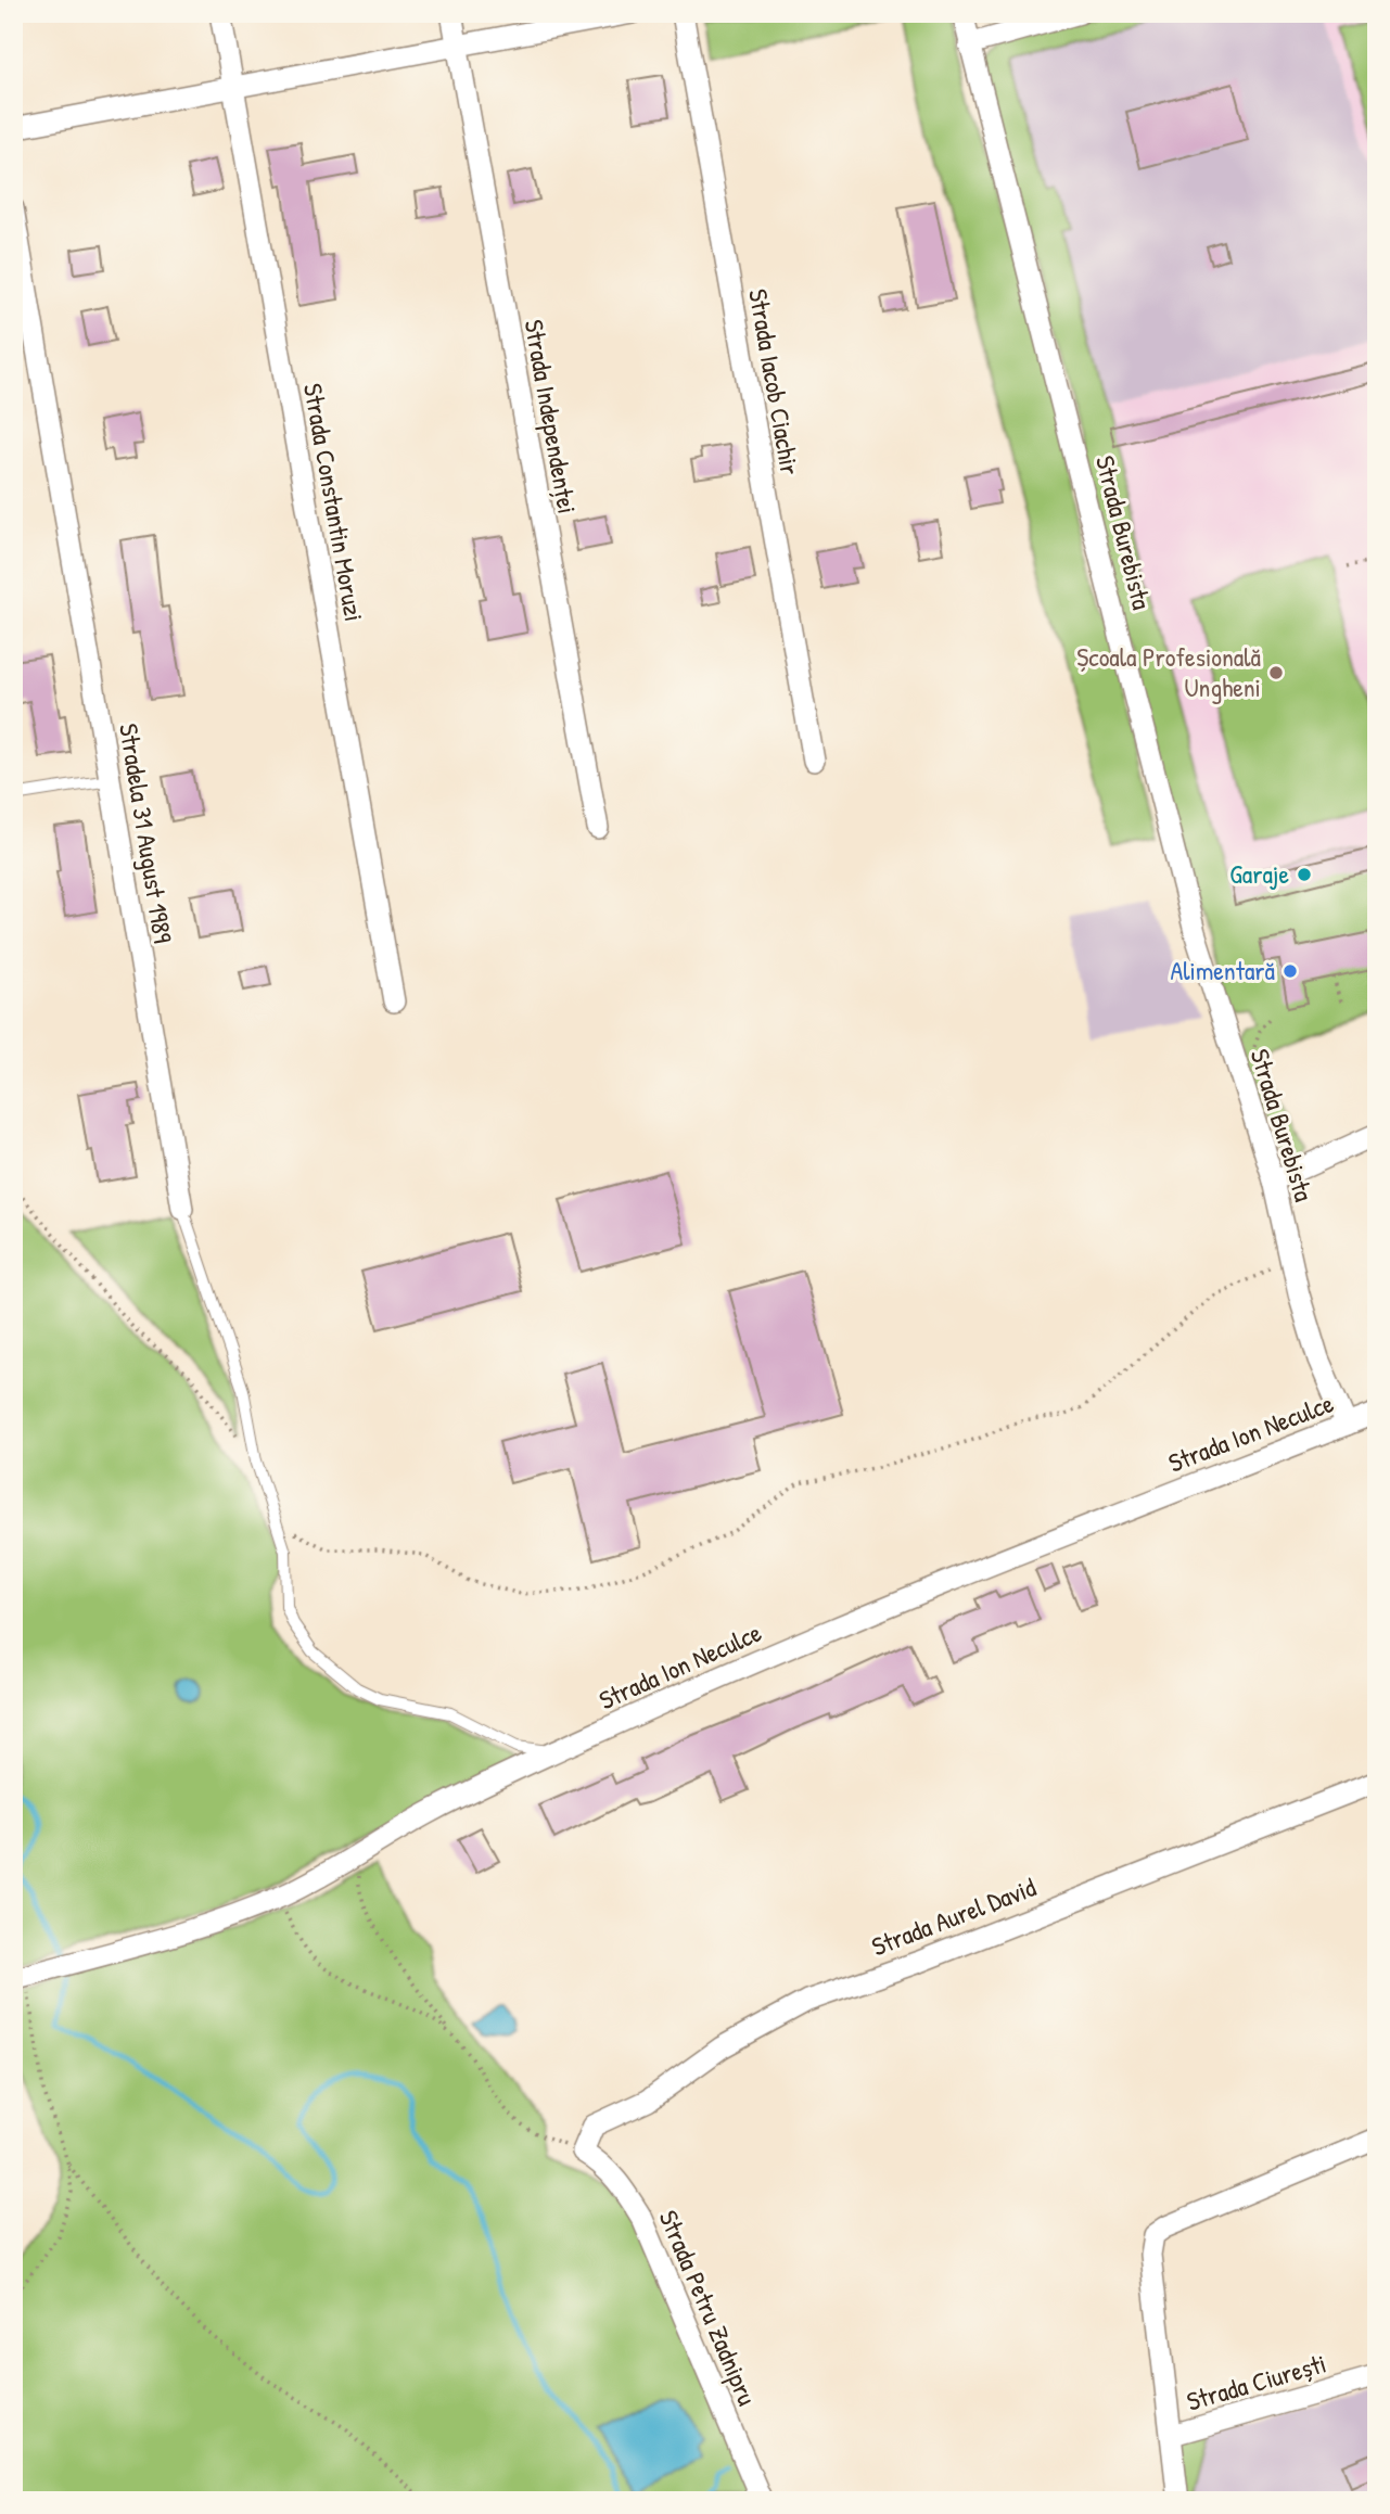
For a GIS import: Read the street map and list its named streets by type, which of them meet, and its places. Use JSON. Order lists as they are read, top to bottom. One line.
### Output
{"streets":{"street":["Strada Iacob Ciachir","Strada Independenței","Strada Constantin Moruzi","Strada Burebista","Stradela 31 August 1989","Strada Ion Neculce","Strada Aurel David","Strada Petru Zadnipru","Strada Ciurești"]},"crossings":[["Strada Burebista","Strada Ion Neculce"],["Stradela 31 August 1989","Strada Ion Neculce"],["Strada Aurel David","Strada Petru Zadnipru"]],"places":["Școala Profesională Ungheni","Garaje","Alimentară"]}
